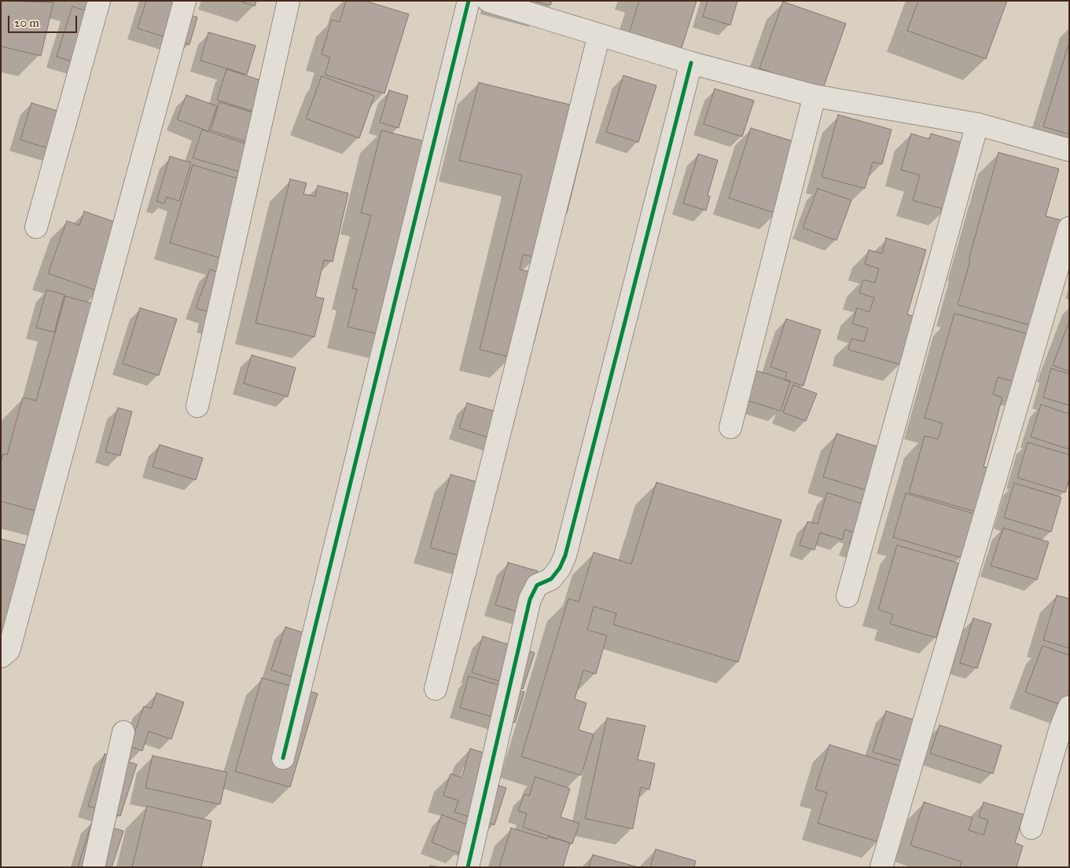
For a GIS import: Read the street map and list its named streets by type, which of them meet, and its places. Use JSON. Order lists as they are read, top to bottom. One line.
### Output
{"scale_bar":"20 m"}
